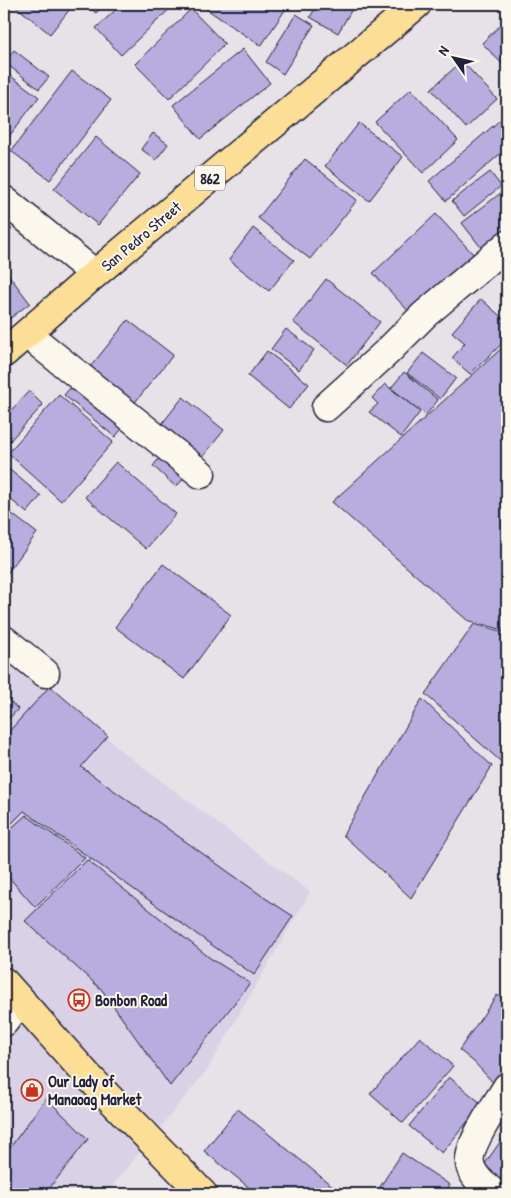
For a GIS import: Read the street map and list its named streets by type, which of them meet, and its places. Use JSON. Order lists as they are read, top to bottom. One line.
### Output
{"streets":{"main road":["862","San Pedro Street"]},"places":{"bus stop":["Bonbon Road"],"shop":["Our Lady of Manaoag Market"]},"north":"top left"}
